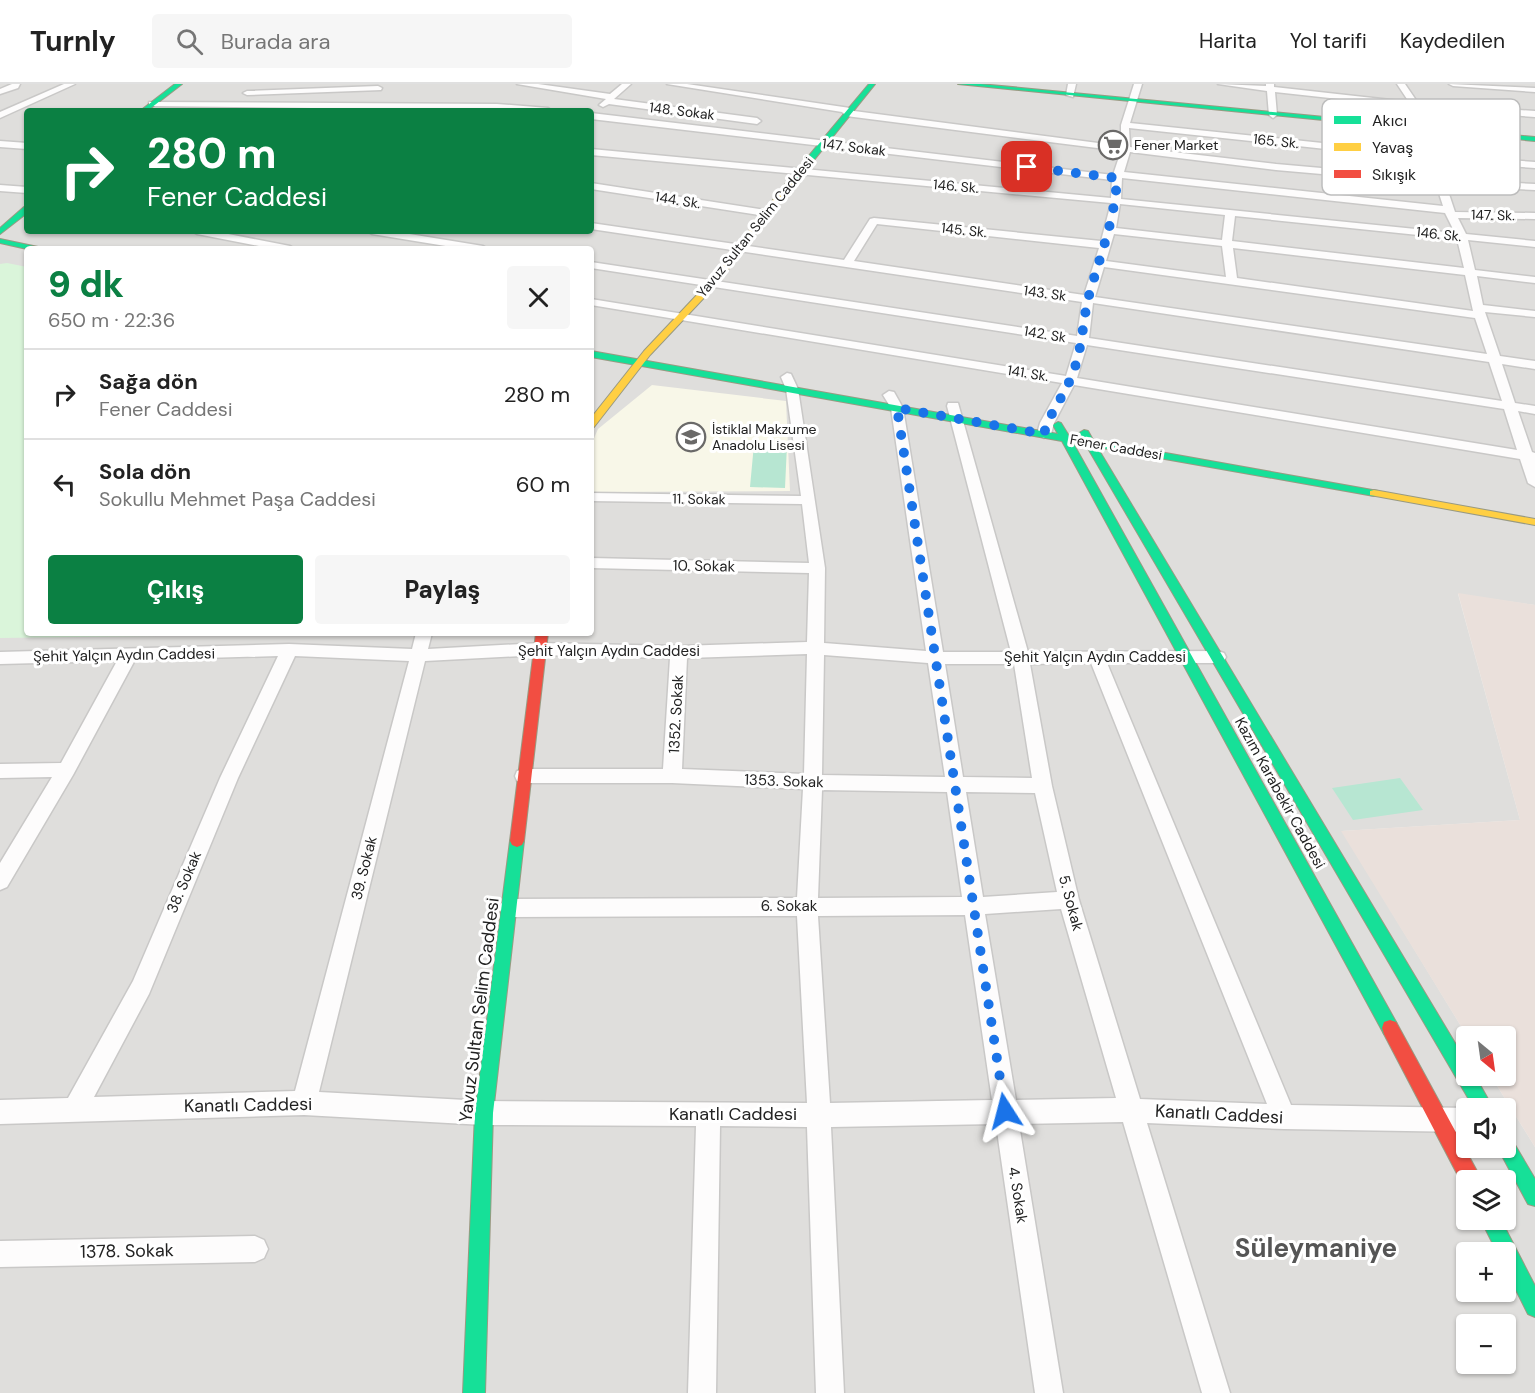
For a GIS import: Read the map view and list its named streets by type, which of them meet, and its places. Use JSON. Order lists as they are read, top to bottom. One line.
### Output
{"streets":{"street":["148. Sokak","165. Sk.","147. Sokak","146. Sk.","144. Sk.","147. Sk.","Yavuz Sultan Selim Caddesi","145. Sk.","143. Sk","142. Sk","141. Sk.","Fener Caddesi","11. Sokak","10. Sokak","Şehit Yalçın Aydın Caddesi","1352. Sokak","1353. Sokak","Kazım Karabekir Caddesi","39. Sokak","38. Sokak","5. Sokak","6. Sokak","Kanatlı Caddesi","4. Sokak","1378. Sokak"]},"crossings":[["147. Sokak","147. Sk."],["147. Sokak","Yavuz Sultan Selim Caddesi"],["146. Sk.","Yavuz Sultan Selim Caddesi"],["144. Sk.","Yavuz Sultan Selim Caddesi"],["Yavuz Sultan Selim Caddesi","143. Sk"],["Yavuz Sultan Selim Caddesi","142. Sk"],["Yavuz Sultan Selim Caddesi","141. Sk."],["Yavuz Sultan Selim Caddesi","Fener Caddesi"],["Yavuz Sultan Selim Caddesi","Şehit Yalçın Aydın Caddesi"],["Yavuz Sultan Selim Caddesi","1353. Sokak"],["Yavuz Sultan Selim Caddesi","6. Sokak"],["Yavuz Sultan Selim Caddesi","Kanatlı Caddesi"],["145. Sk.","143. Sk"],["Fener Caddesi","Kazım Karabekir Caddesi"],["Fener Caddesi","5. Sokak"],["Fener Caddesi","4. Sokak"],["Şehit Yalçın Aydın Caddesi","1352. Sokak"],["Şehit Yalçın Aydın Caddesi","Kazım Karabekir Caddesi"],["Şehit Yalçın Aydın Caddesi","39. Sokak"],["Şehit Yalçın Aydın Caddesi","38. Sokak"],["Şehit Yalçın Aydın Caddesi","5. Sokak"],["Şehit Yalçın Aydın Caddesi","4. Sokak"],["1352. Sokak","1353. Sokak"],["1353. Sokak","5. Sokak"],["1353. Sokak","4. Sokak"],["Kazım Karabekir Caddesi","Kanatlı Caddesi"],["39. Sokak","Kanatlı Caddesi"],["38. Sokak","Kanatlı Caddesi"],["5. Sokak","6. Sokak"],["5. Sokak","Kanatlı Caddesi"],["6. Sokak","4. Sokak"],["Kanatlı Caddesi","4. Sokak"]],"districts":["Süleymaniye"],"places":{"supermarket":["Fener Market"],"school or university":["İstiklal Makzume Anadolu Lisesi"]},"legend":["Akıcı","Yavaş","Sıkışık"],"north":"bottom right","page":{"header":"Turnly","search":"Burada ara","nav":["Harita","Yol tarifi","Kaydedilen"],"turn":["280 m","Fener Caddesi"],"heading":["9 dk","650 m · 22:36"],"list":[{"name":"Sağa dön","note":"Fener Caddesi","value":"280 m"},{"name":"Sola dön","note":"Sokullu Mehmet Paşa Caddesi","value":"60 m"}],"buttons":["Çıkış","Paylaş"],"map_buttons":["+","−"]}}
